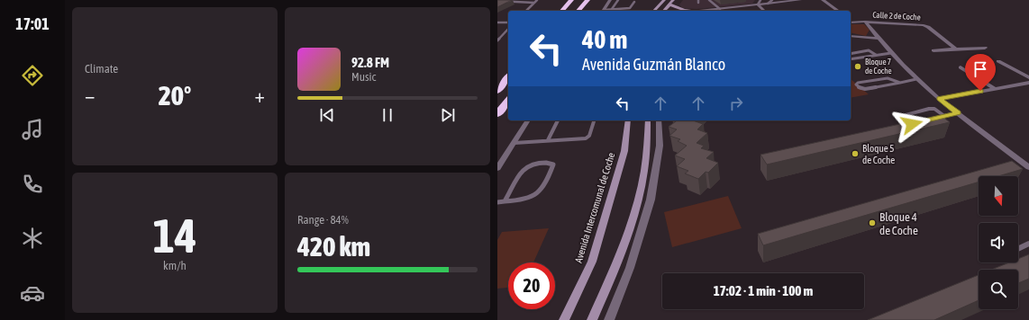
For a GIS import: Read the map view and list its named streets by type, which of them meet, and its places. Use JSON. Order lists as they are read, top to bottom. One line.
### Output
{"streets":{"main road":["Avenida Intercomunal de Coche"],"street":["Calle 2 de Coche"]},"places":["Bloque 7 de Coche","Bloque 5 de Coche","Bloque 4 de Coche"],"north":"bottom","page":{"tabs":"17:01","tile":["Climate",["14","km/h"],["Range · 84%","420 km"]],"turn":["40 m","Avenida Guzmán Blanco"],"song":["92.8 FM","Music"],"heat":["−","20°","+"],"limit":"20","trip":"17:02 · 1 min · 100 m"}}
